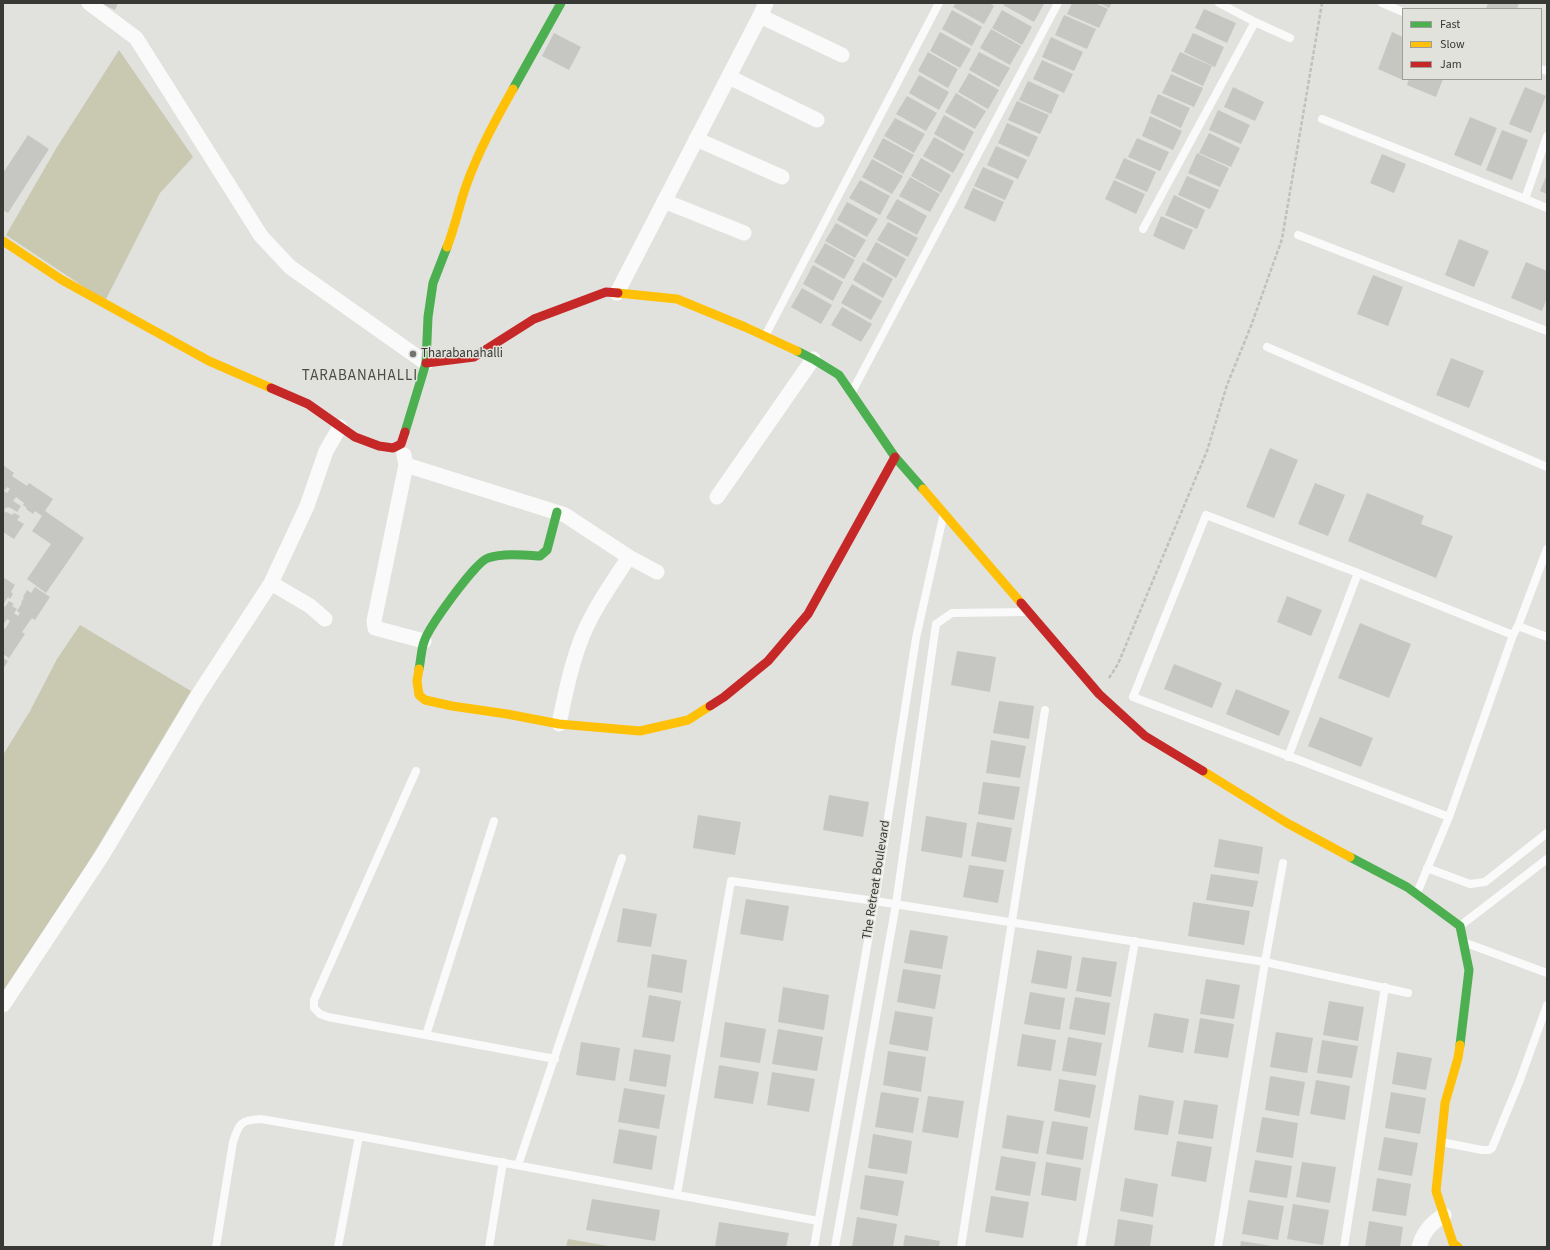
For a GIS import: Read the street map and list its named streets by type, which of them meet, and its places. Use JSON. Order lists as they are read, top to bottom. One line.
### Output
{"streets":{"lane":["The Retreat Boulevard"]},"districts":["TARABANAHALLI"],"places":["Tharabanahalli"],"legend":["Fast","Slow","Jam"]}
